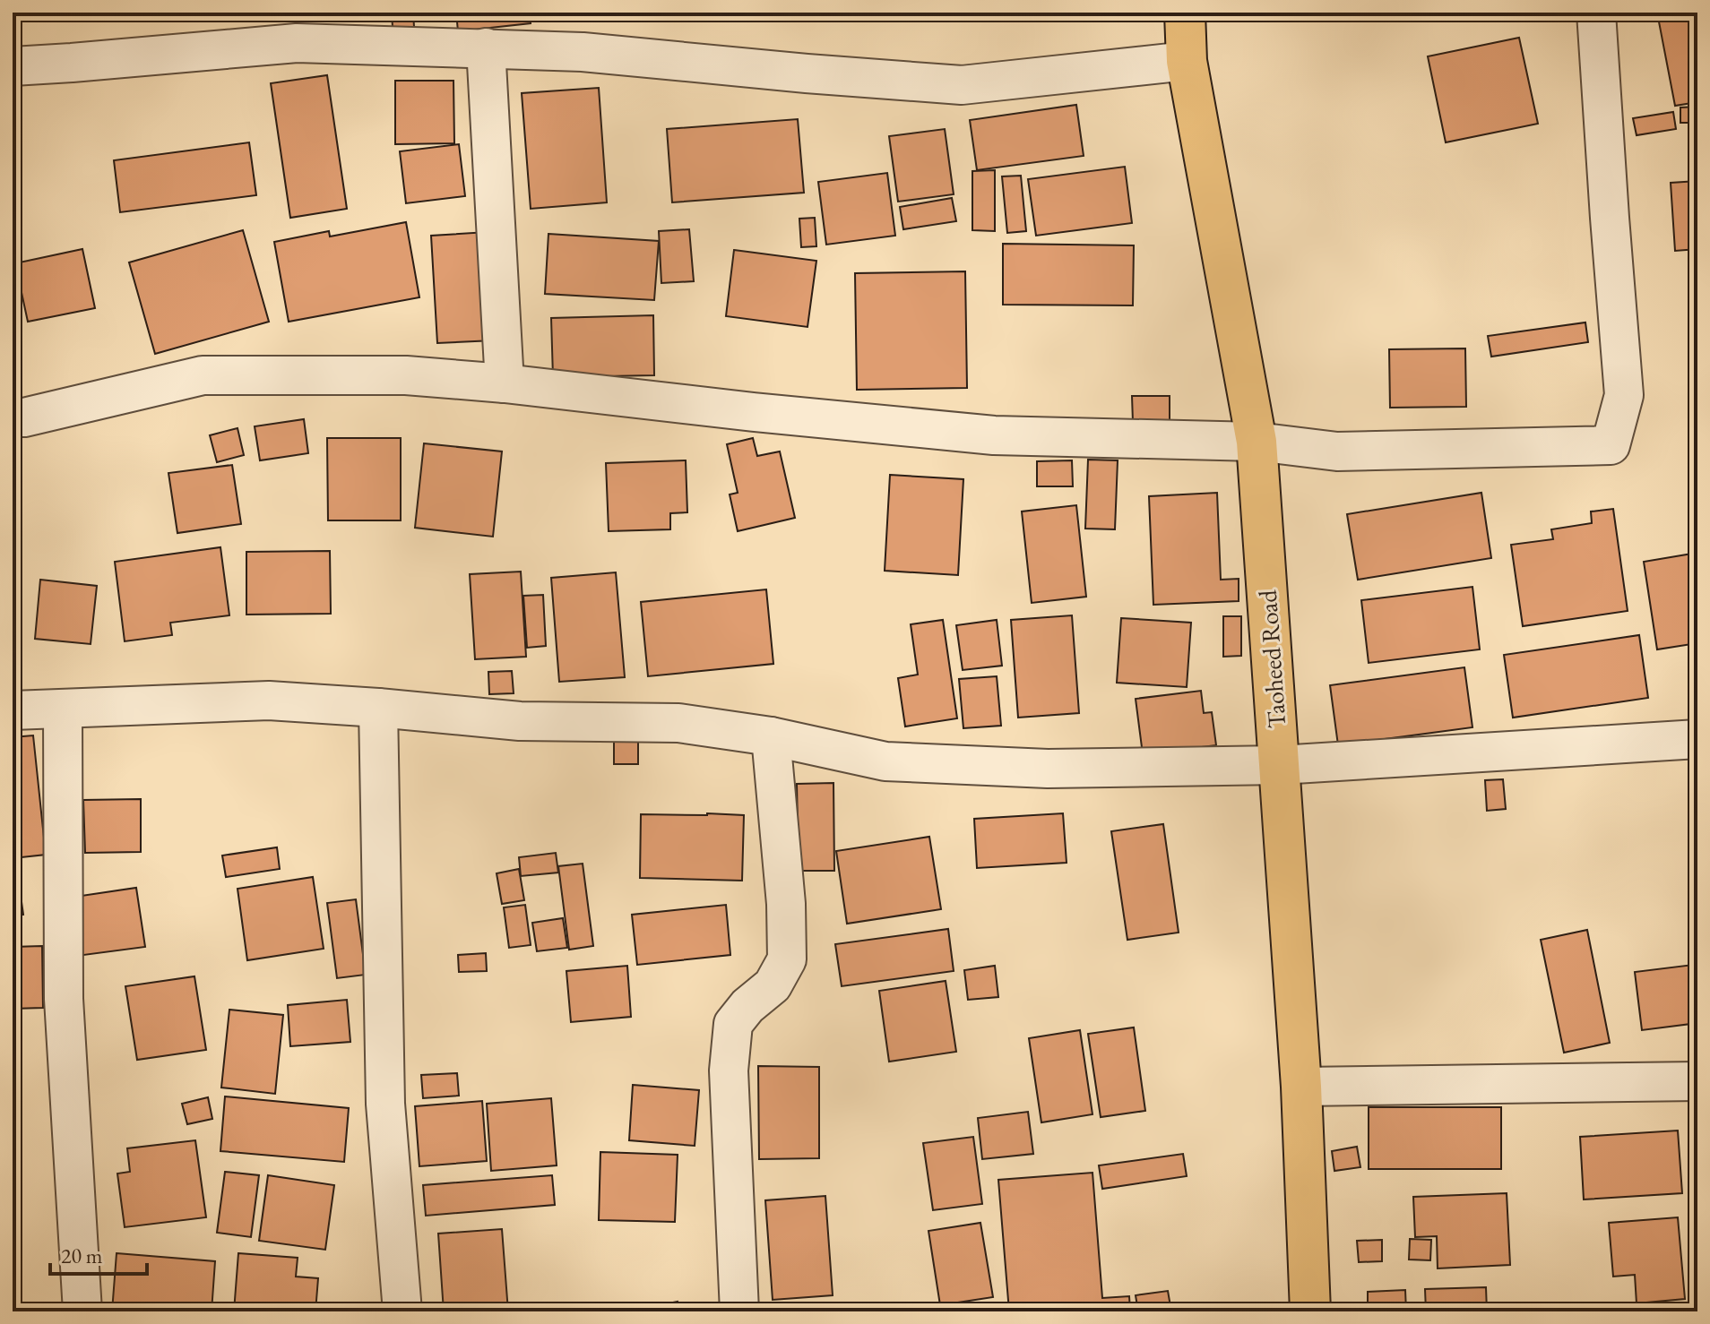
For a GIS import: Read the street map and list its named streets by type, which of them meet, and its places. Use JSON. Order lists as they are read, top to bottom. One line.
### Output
{"streets":{"main road":["Taoheed Road"]},"scale_bar":"20 m"}
